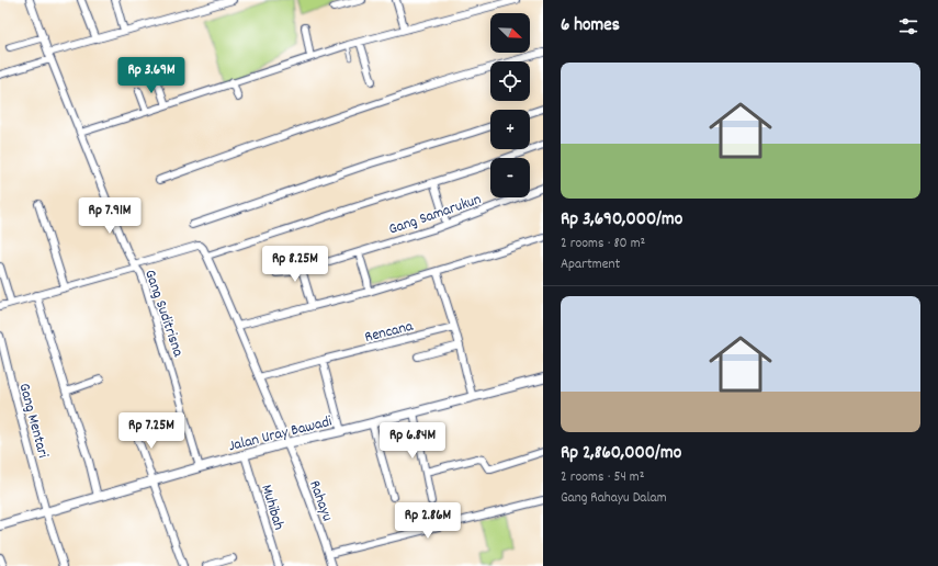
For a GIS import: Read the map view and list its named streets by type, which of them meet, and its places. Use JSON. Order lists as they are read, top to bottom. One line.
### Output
{"streets":{"street":["Gang Samarukun","Gang Suditrisna","Rencana","Gang Mentari","Jalan Uray Bawadi","Rahayu","Muhibah"]},"crossings":[["Gang Suditrisna","Jalan Uray Bawadi"],["Rencana","Rahayu"],["Gang Mentari","Jalan Uray Bawadi"],["Jalan Uray Bawadi","Rahayu"],["Jalan Uray Bawadi","Muhibah"]],"north":"bottom right","page":{"heading":"6 homes","map_buttons":["+","−"],"list":[{"name":"Rp 3,690,000/mo","note":"2 rooms · 80 m² · Apartment"},{"name":"Rp 2,860,000/mo","note":"2 rooms · 54 m² · Gang Rahayu Dalam"}],"price":["Rp 3.69M","Rp 7.91M","Rp 8.25M","Rp 7.25M","Rp 6.84M","Rp 2.86M"]}}
